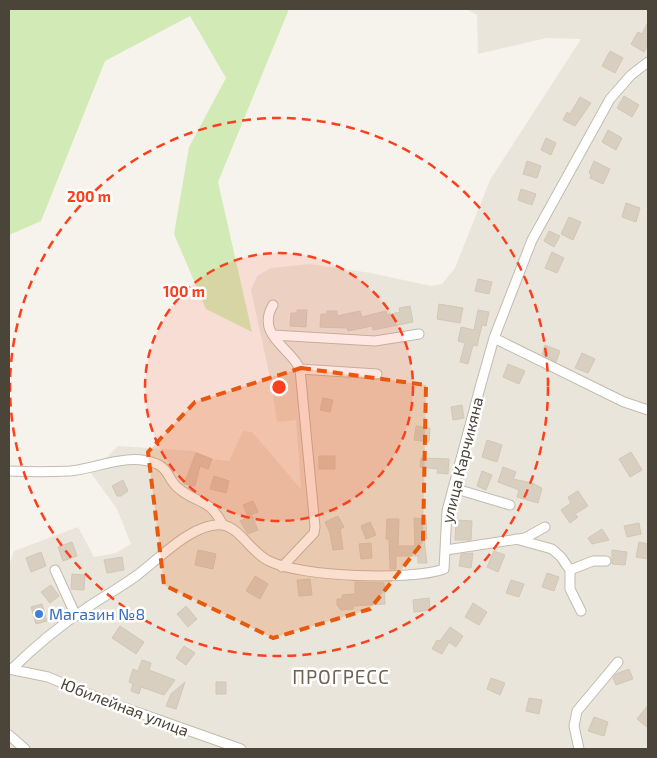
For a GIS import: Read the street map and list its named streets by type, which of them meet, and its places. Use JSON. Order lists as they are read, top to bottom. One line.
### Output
{"streets":{"street":["улица Карчикяна","Юбилейная улица"]},"districts":["ПРОГРЕСС"],"places":["Магазин №8"],"rings":["200 m","100 m"]}
